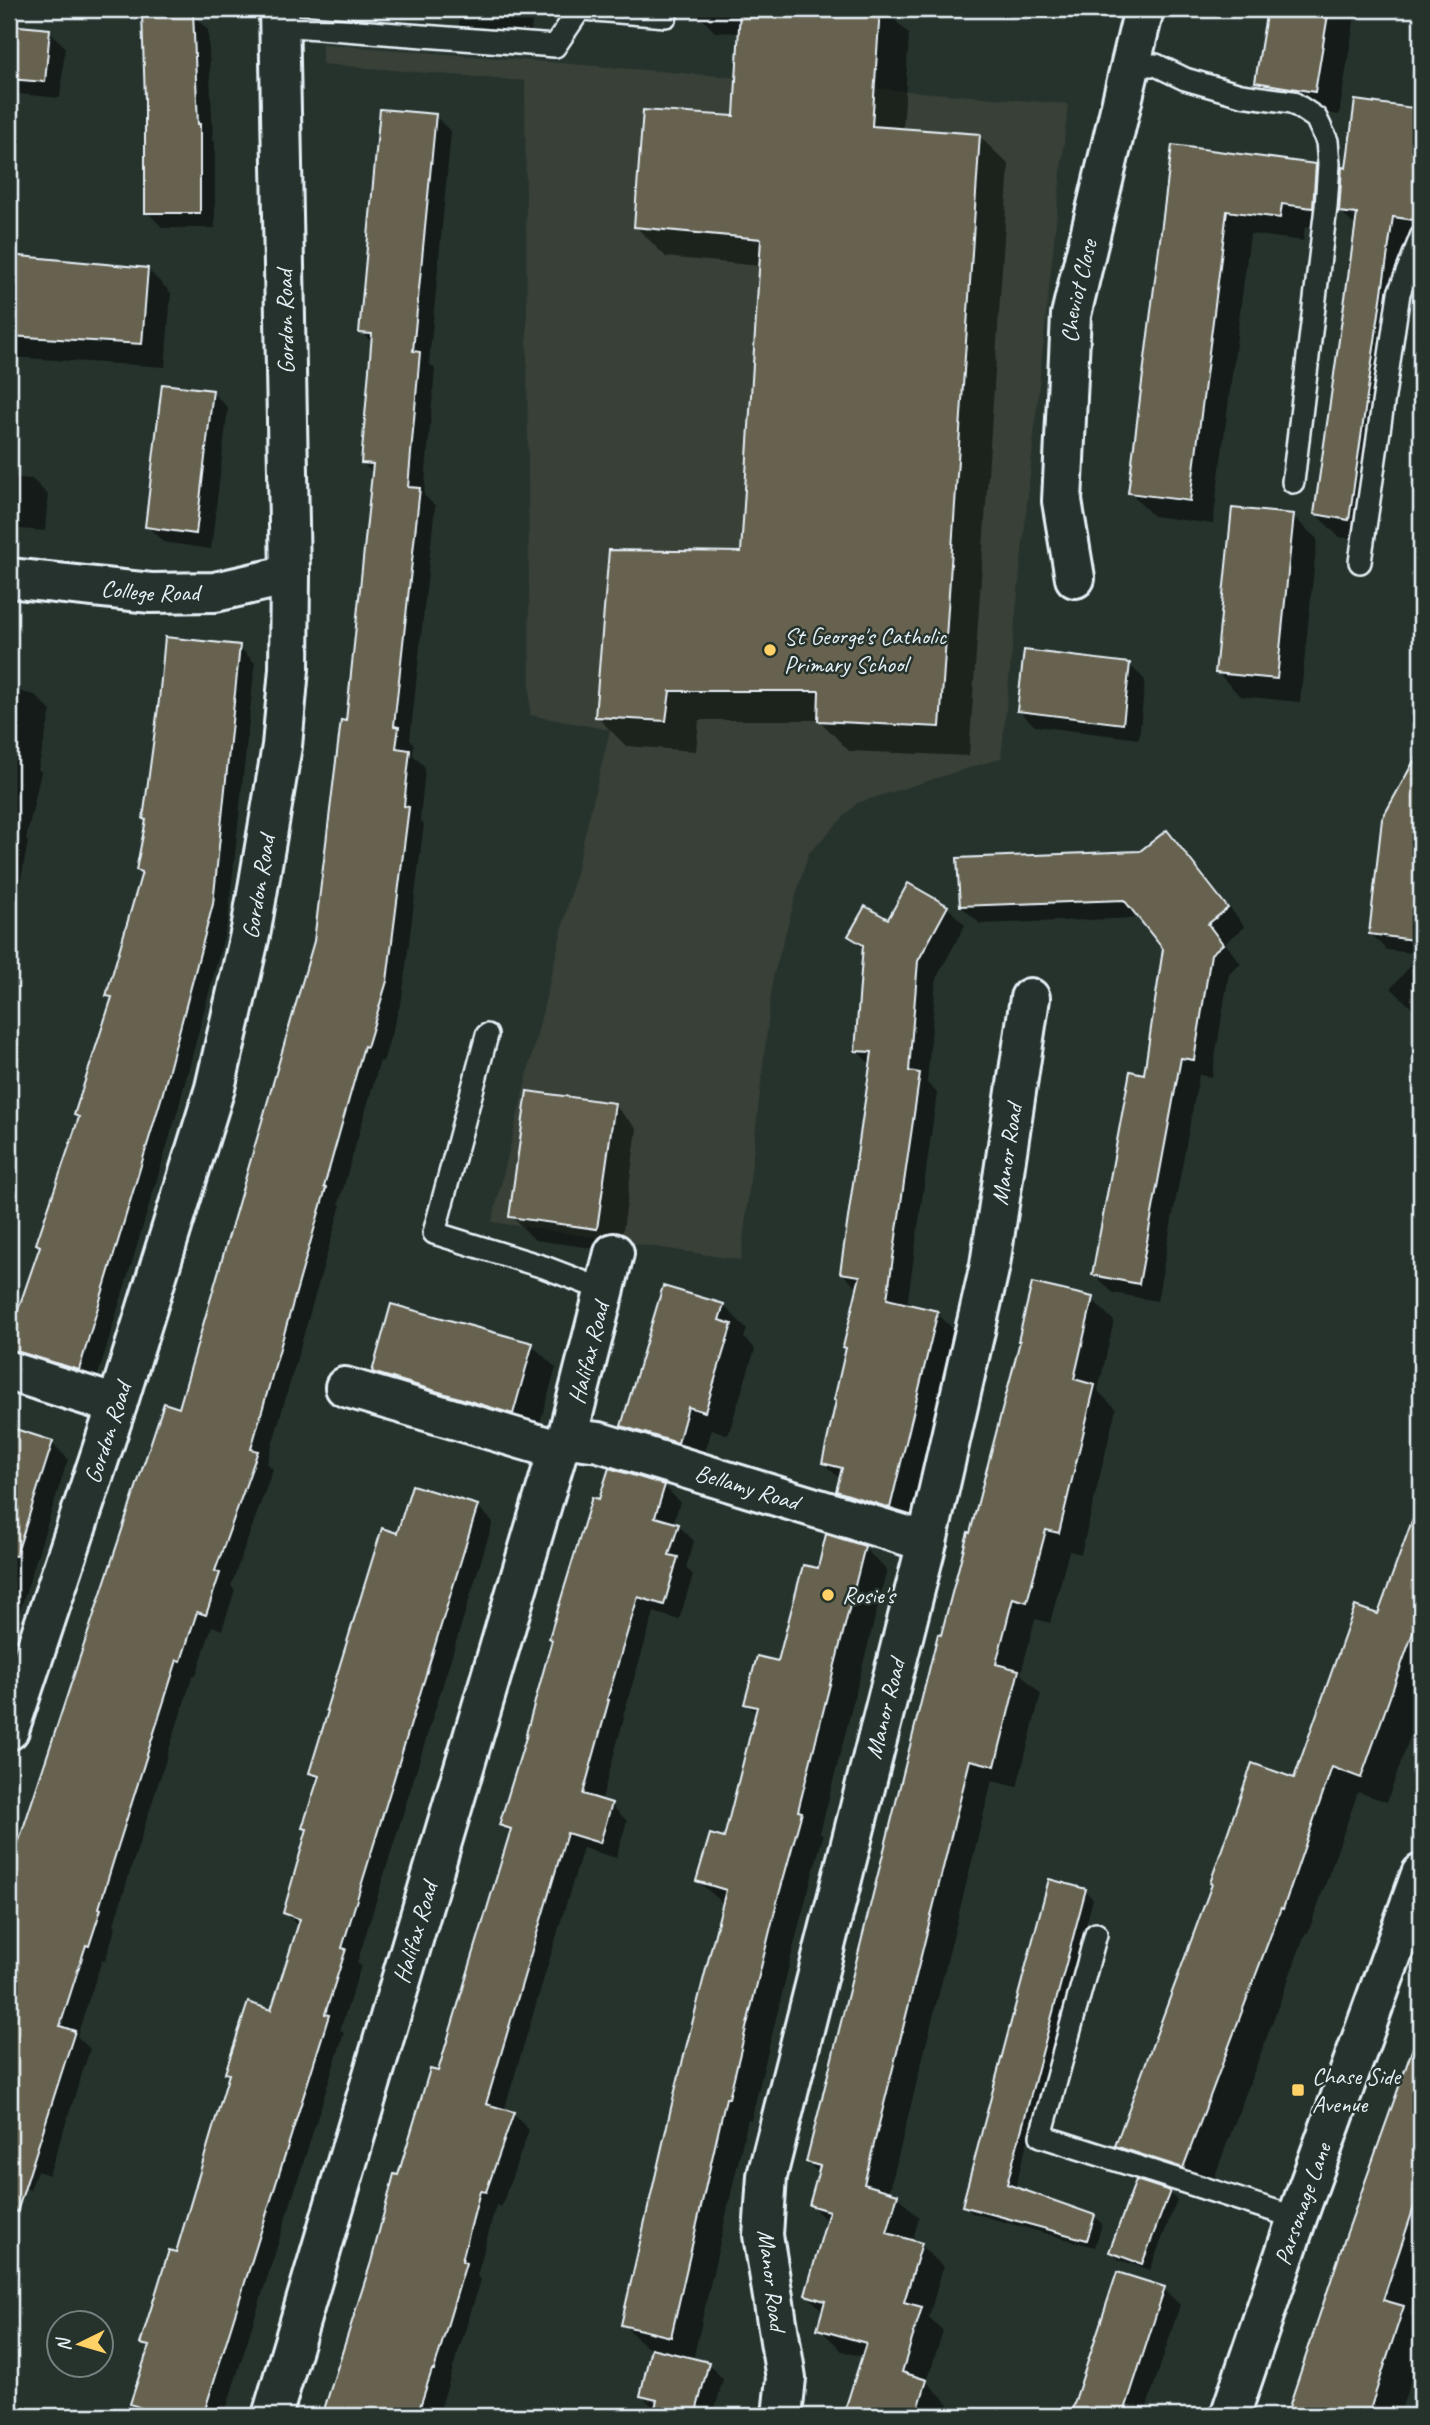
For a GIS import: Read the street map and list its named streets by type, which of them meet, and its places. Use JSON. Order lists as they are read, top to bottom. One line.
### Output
{"streets":{"street":["Cheviot Close","Gordon Road","College Road","Manor Road","Halifax Road","Bellamy Road","Parsonage Lane"]},"crossings":[["Gordon Road","College Road"],["Manor Road","Bellamy Road"],["Halifax Road","Bellamy Road"]],"places":{"other":["St George's Catholic Primary School","Rosie's"],"transit":["Chase Side Avenue"]},"north":"left"}
